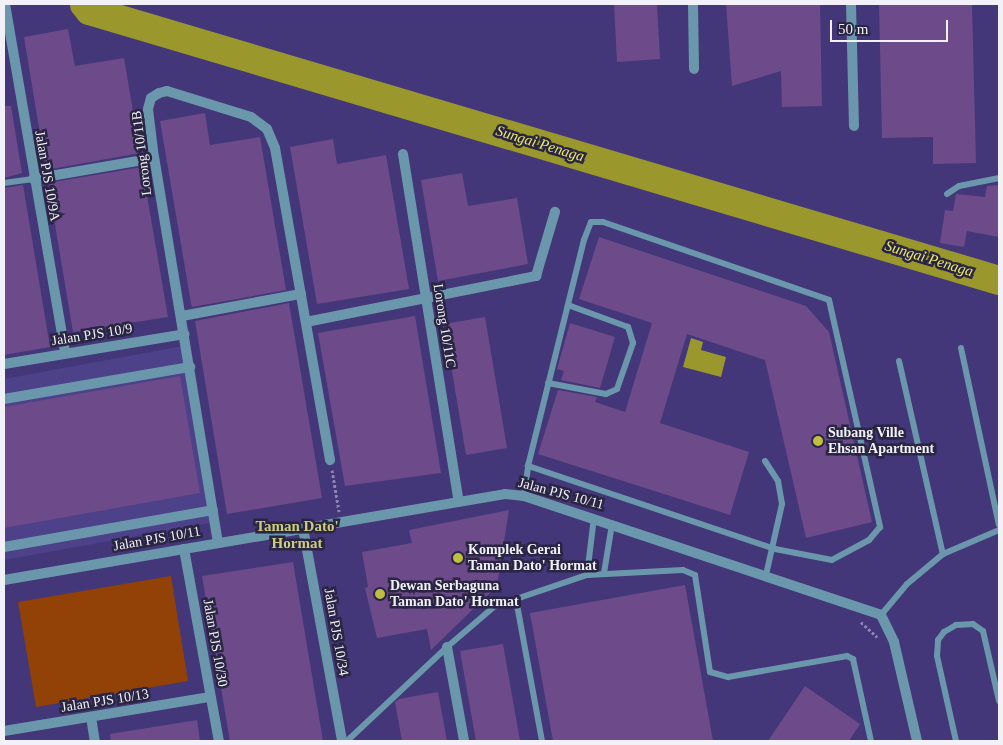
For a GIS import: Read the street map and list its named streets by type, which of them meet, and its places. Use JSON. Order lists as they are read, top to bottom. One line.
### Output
{"streets":{"street":["Lorong 10/11B","Jalan PJS 10/9A","Lorong 10/11C","Jalan PJS 10/9","Jalan PJS 10/11","Jalan PJS 10/34","Jalan PJS 10/30","Jalan PJS 10/13"]},"crossings":[["Lorong 10/11B","Jalan PJS 10/9"],["Lorong 10/11B","Jalan PJS 10/11"],["Jalan PJS 10/9A","Jalan PJS 10/9"],["Lorong 10/11C","Jalan PJS 10/11"],["Jalan PJS 10/11","Jalan PJS 10/34"],["Jalan PJS 10/11","Jalan PJS 10/30"],["Jalan PJS 10/30","Jalan PJS 10/13"]],"districts":["Taman Dato' Hormat"],"water":["Sungai Penaga"],"places":["Subang Ville Ehsan Apartment","Komplek Gerai Taman Dato' Hormat","Dewan Serbaguna Taman Dato' Hormat"],"scale_bar":"50 m"}
